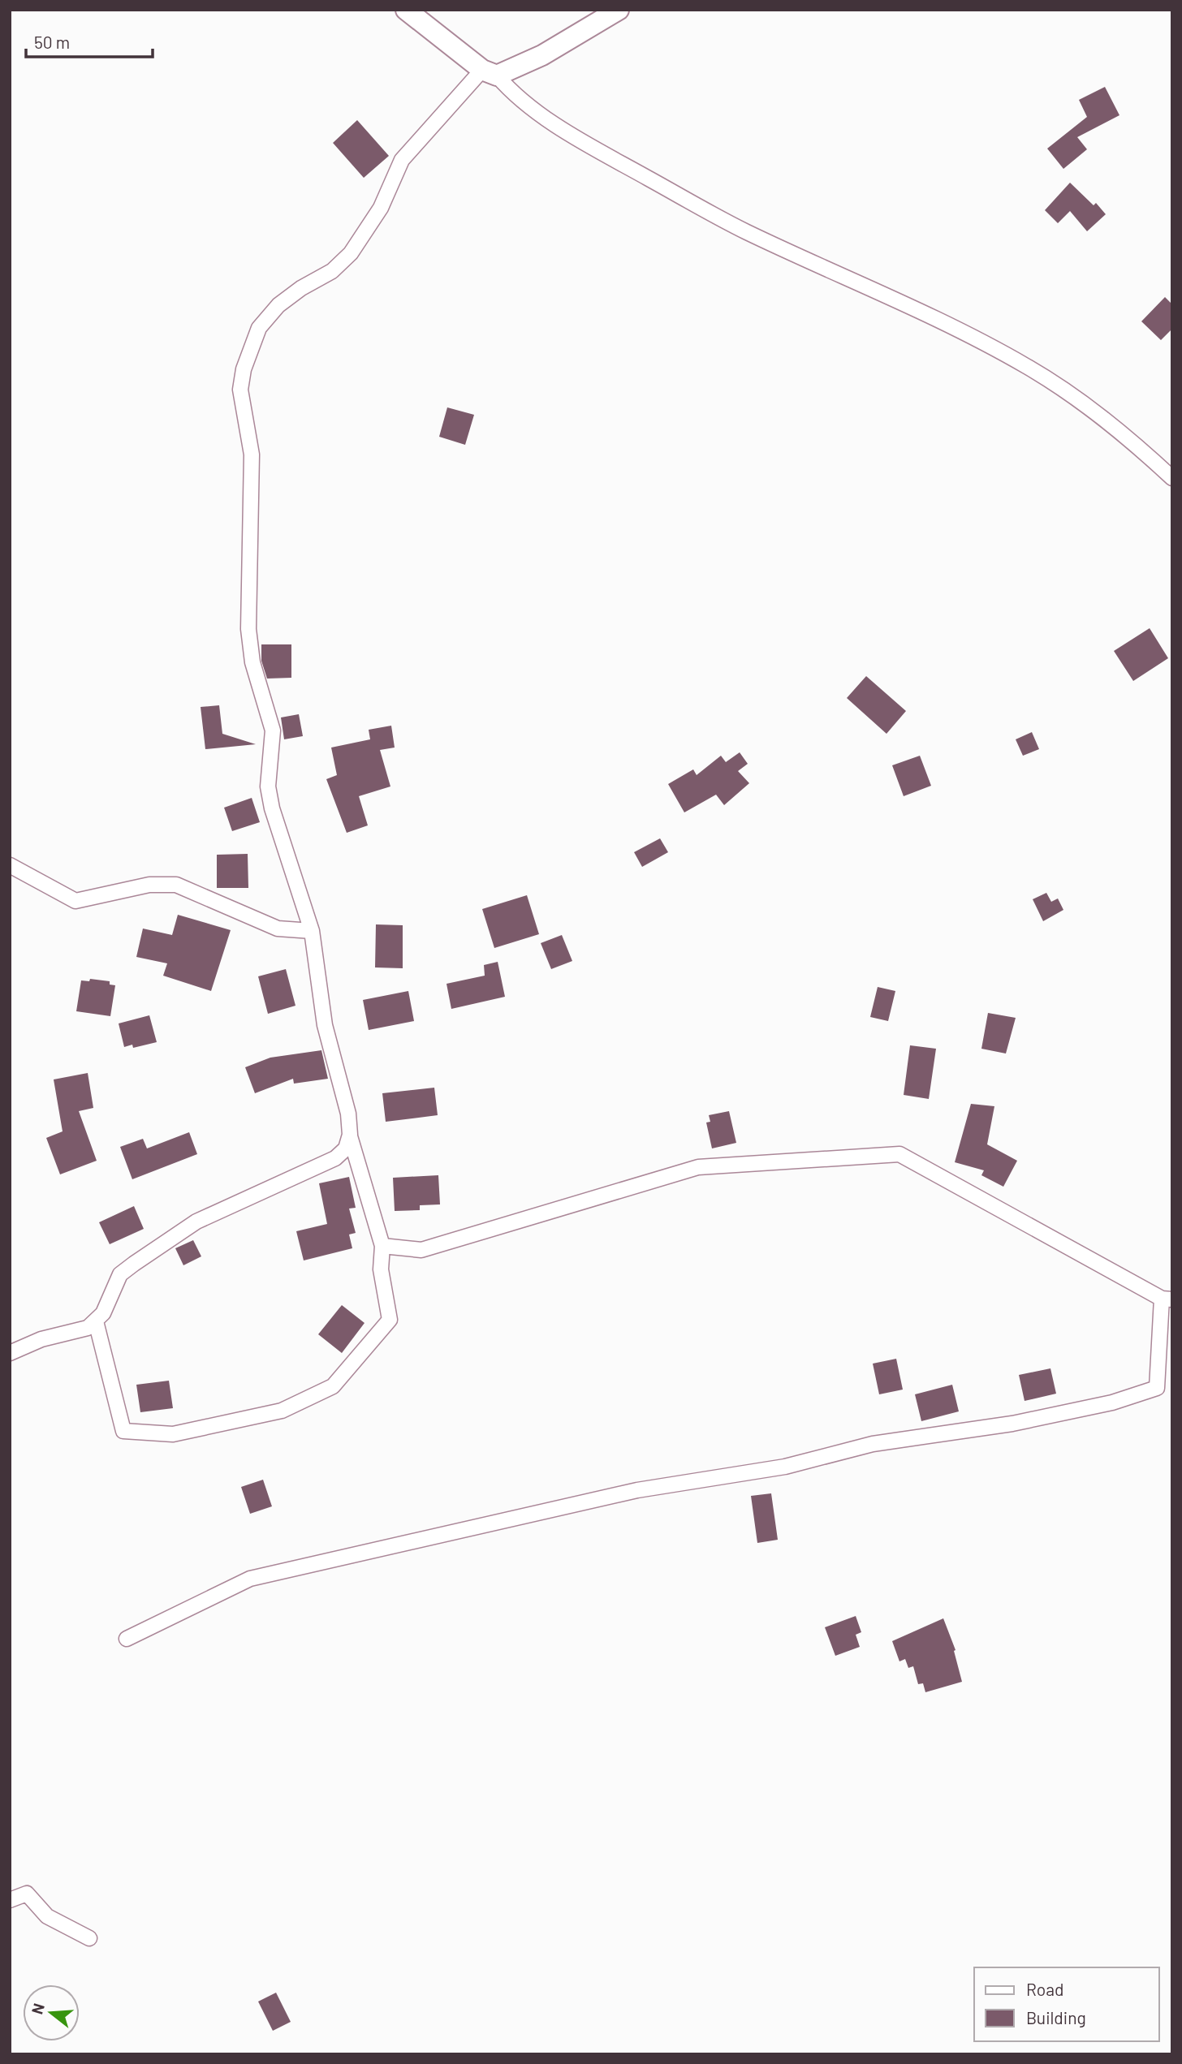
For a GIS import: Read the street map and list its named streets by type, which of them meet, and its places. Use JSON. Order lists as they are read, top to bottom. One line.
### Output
{"legend":["Road","Building"],"scale_bar":"50 m","north":"left"}
